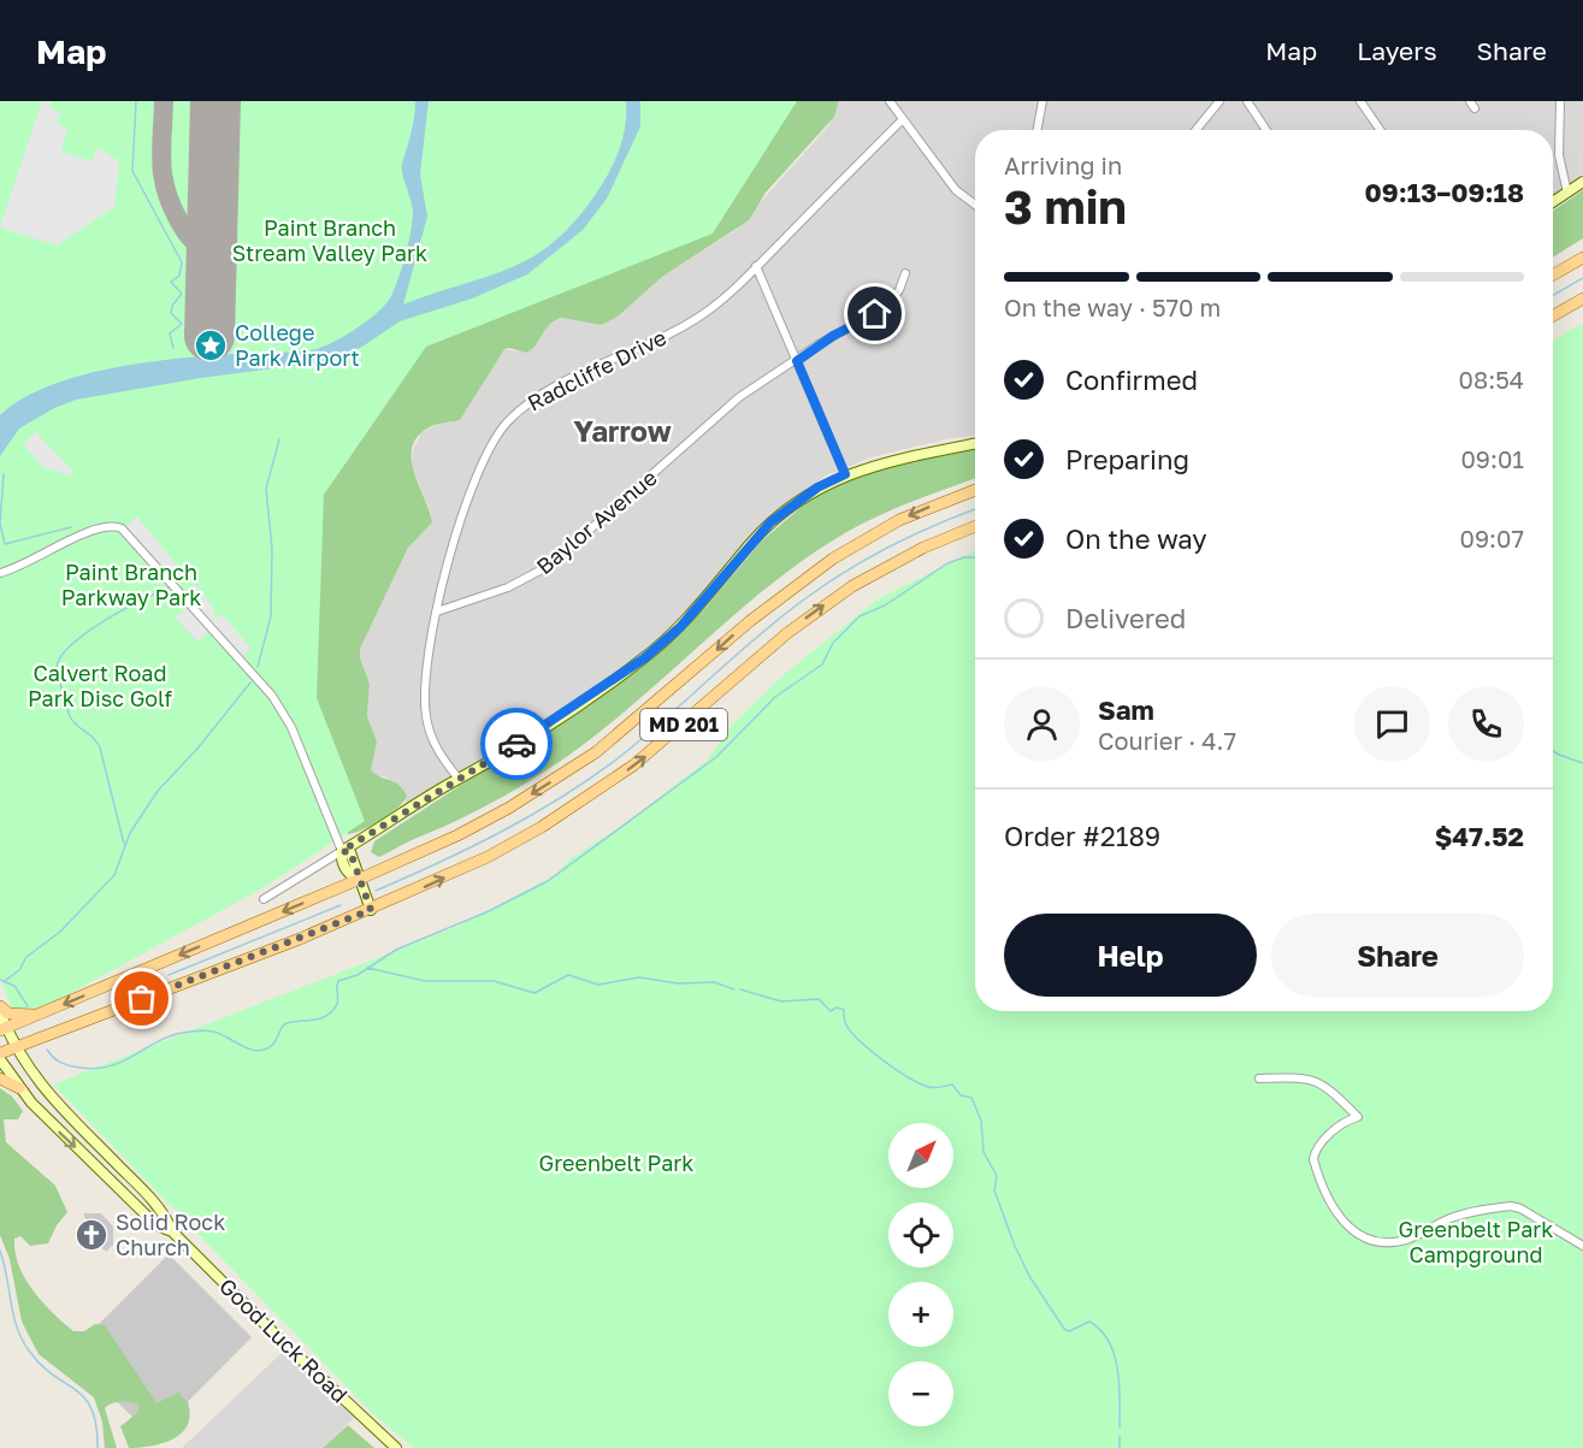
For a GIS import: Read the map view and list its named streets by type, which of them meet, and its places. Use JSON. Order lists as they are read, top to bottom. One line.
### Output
{"streets":{"main road":["MD 201"],"street":["Radcliffe Drive","Baylor Avenue","Good Luck Road"]},"crossings":[["Radcliffe Drive","Baylor Avenue"],["MD 201","Good Luck Road"]],"districts":["Yarrow"],"parks":["Paint Branch Stream Valley Park","Paint Branch Parkway Park","Calvert Road Park Disc Golf","Greenbelt Park","Greenbelt Park Campground"],"places":{"place":["College Park Airport"],"church":["Solid Rock Church"]},"north":"top right","page":{"header":"Map","nav":["Map","Layers","Share"],"heading":["3 min","Arriving in","09:13–09:18"],"panel":["Sam","Courier · 4.7","Order #2189","$47.52"],"bar":"On the way · 570 m","list":[["Confirmed","08:54"],["Preparing","09:01"],["On the way","09:07"],"Delivered"],"buttons":["Help","Share"],"map_buttons":["+","−"]}}
